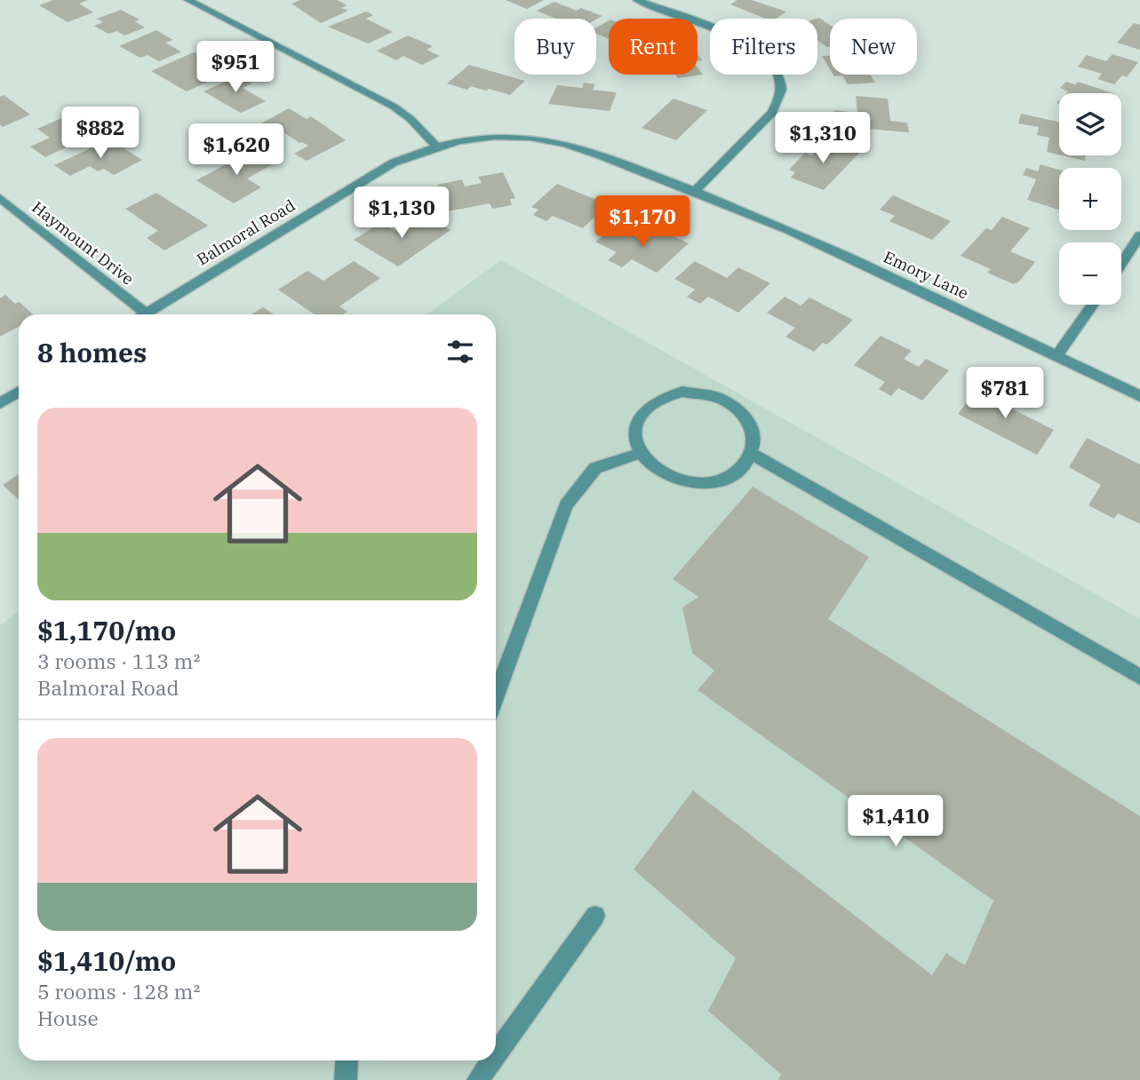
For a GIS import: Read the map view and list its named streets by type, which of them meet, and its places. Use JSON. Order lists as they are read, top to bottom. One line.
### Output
{"streets":{"street":["Balmoral Road","Haymount Drive","Emory Lane"]},"crossings":[["Balmoral Road","Haymount Drive"],["Balmoral Road","Emory Lane"]],"page":{"chip":["Buy","Rent","Filters","New"],"price":["$951","$882","$1,310","$1,620","$1,130","$1,170","$781","$1,410"],"map_buttons":["+","−"],"heading":"8 homes","list":[{"name":"$1,170/mo","note":"3 rooms · 113 m² · Balmoral Road"},{"name":"$1,410/mo","note":"5 rooms · 128 m² · House"}]}}
